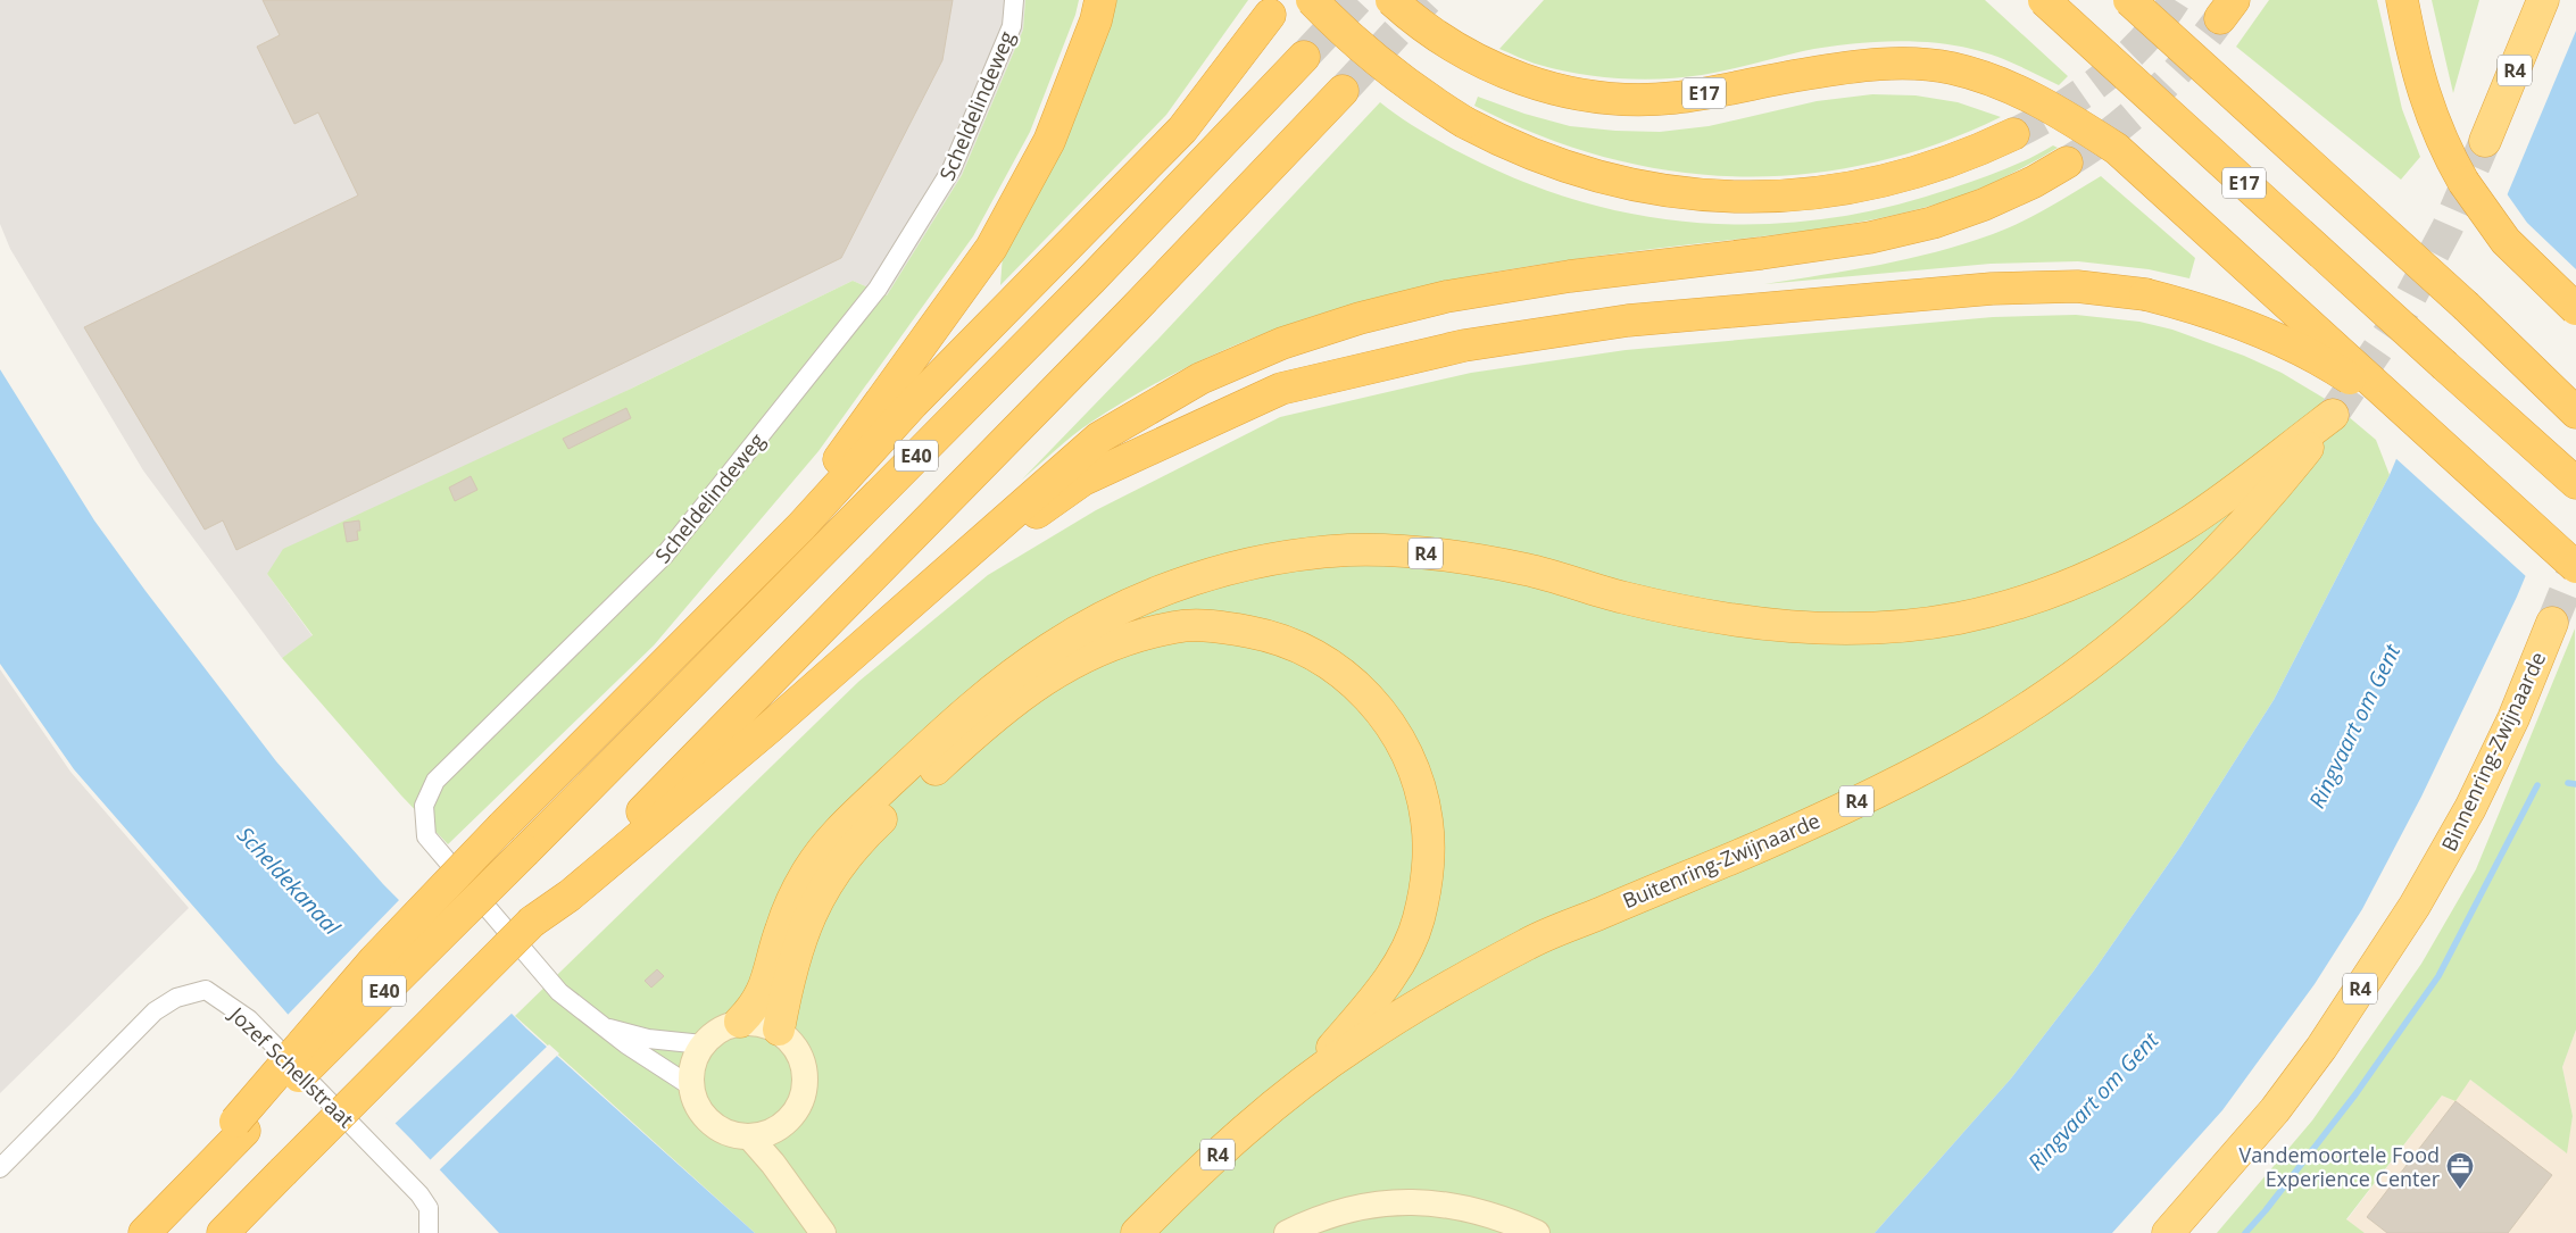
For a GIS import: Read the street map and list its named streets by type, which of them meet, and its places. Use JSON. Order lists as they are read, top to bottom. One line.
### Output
{"streets":{"highway":["R4","E17","E40","Binnenring-Zwijnaarde","Buitenring-Zwijnaarde"],"street":["Scheldelindeweg","Jozef Schellstraat"]},"crossings":[["R4","Scheldelindeweg"],["R4","Buitenring-Zwijnaarde"],["Scheldelindeweg","E40"],["Scheldelindeweg","Buitenring-Zwijnaarde"]],"water":["Ringvaart om Gent","Scheldekanaal"],"places":{"office":["Vandemoortele Food Experience Center"]}}
